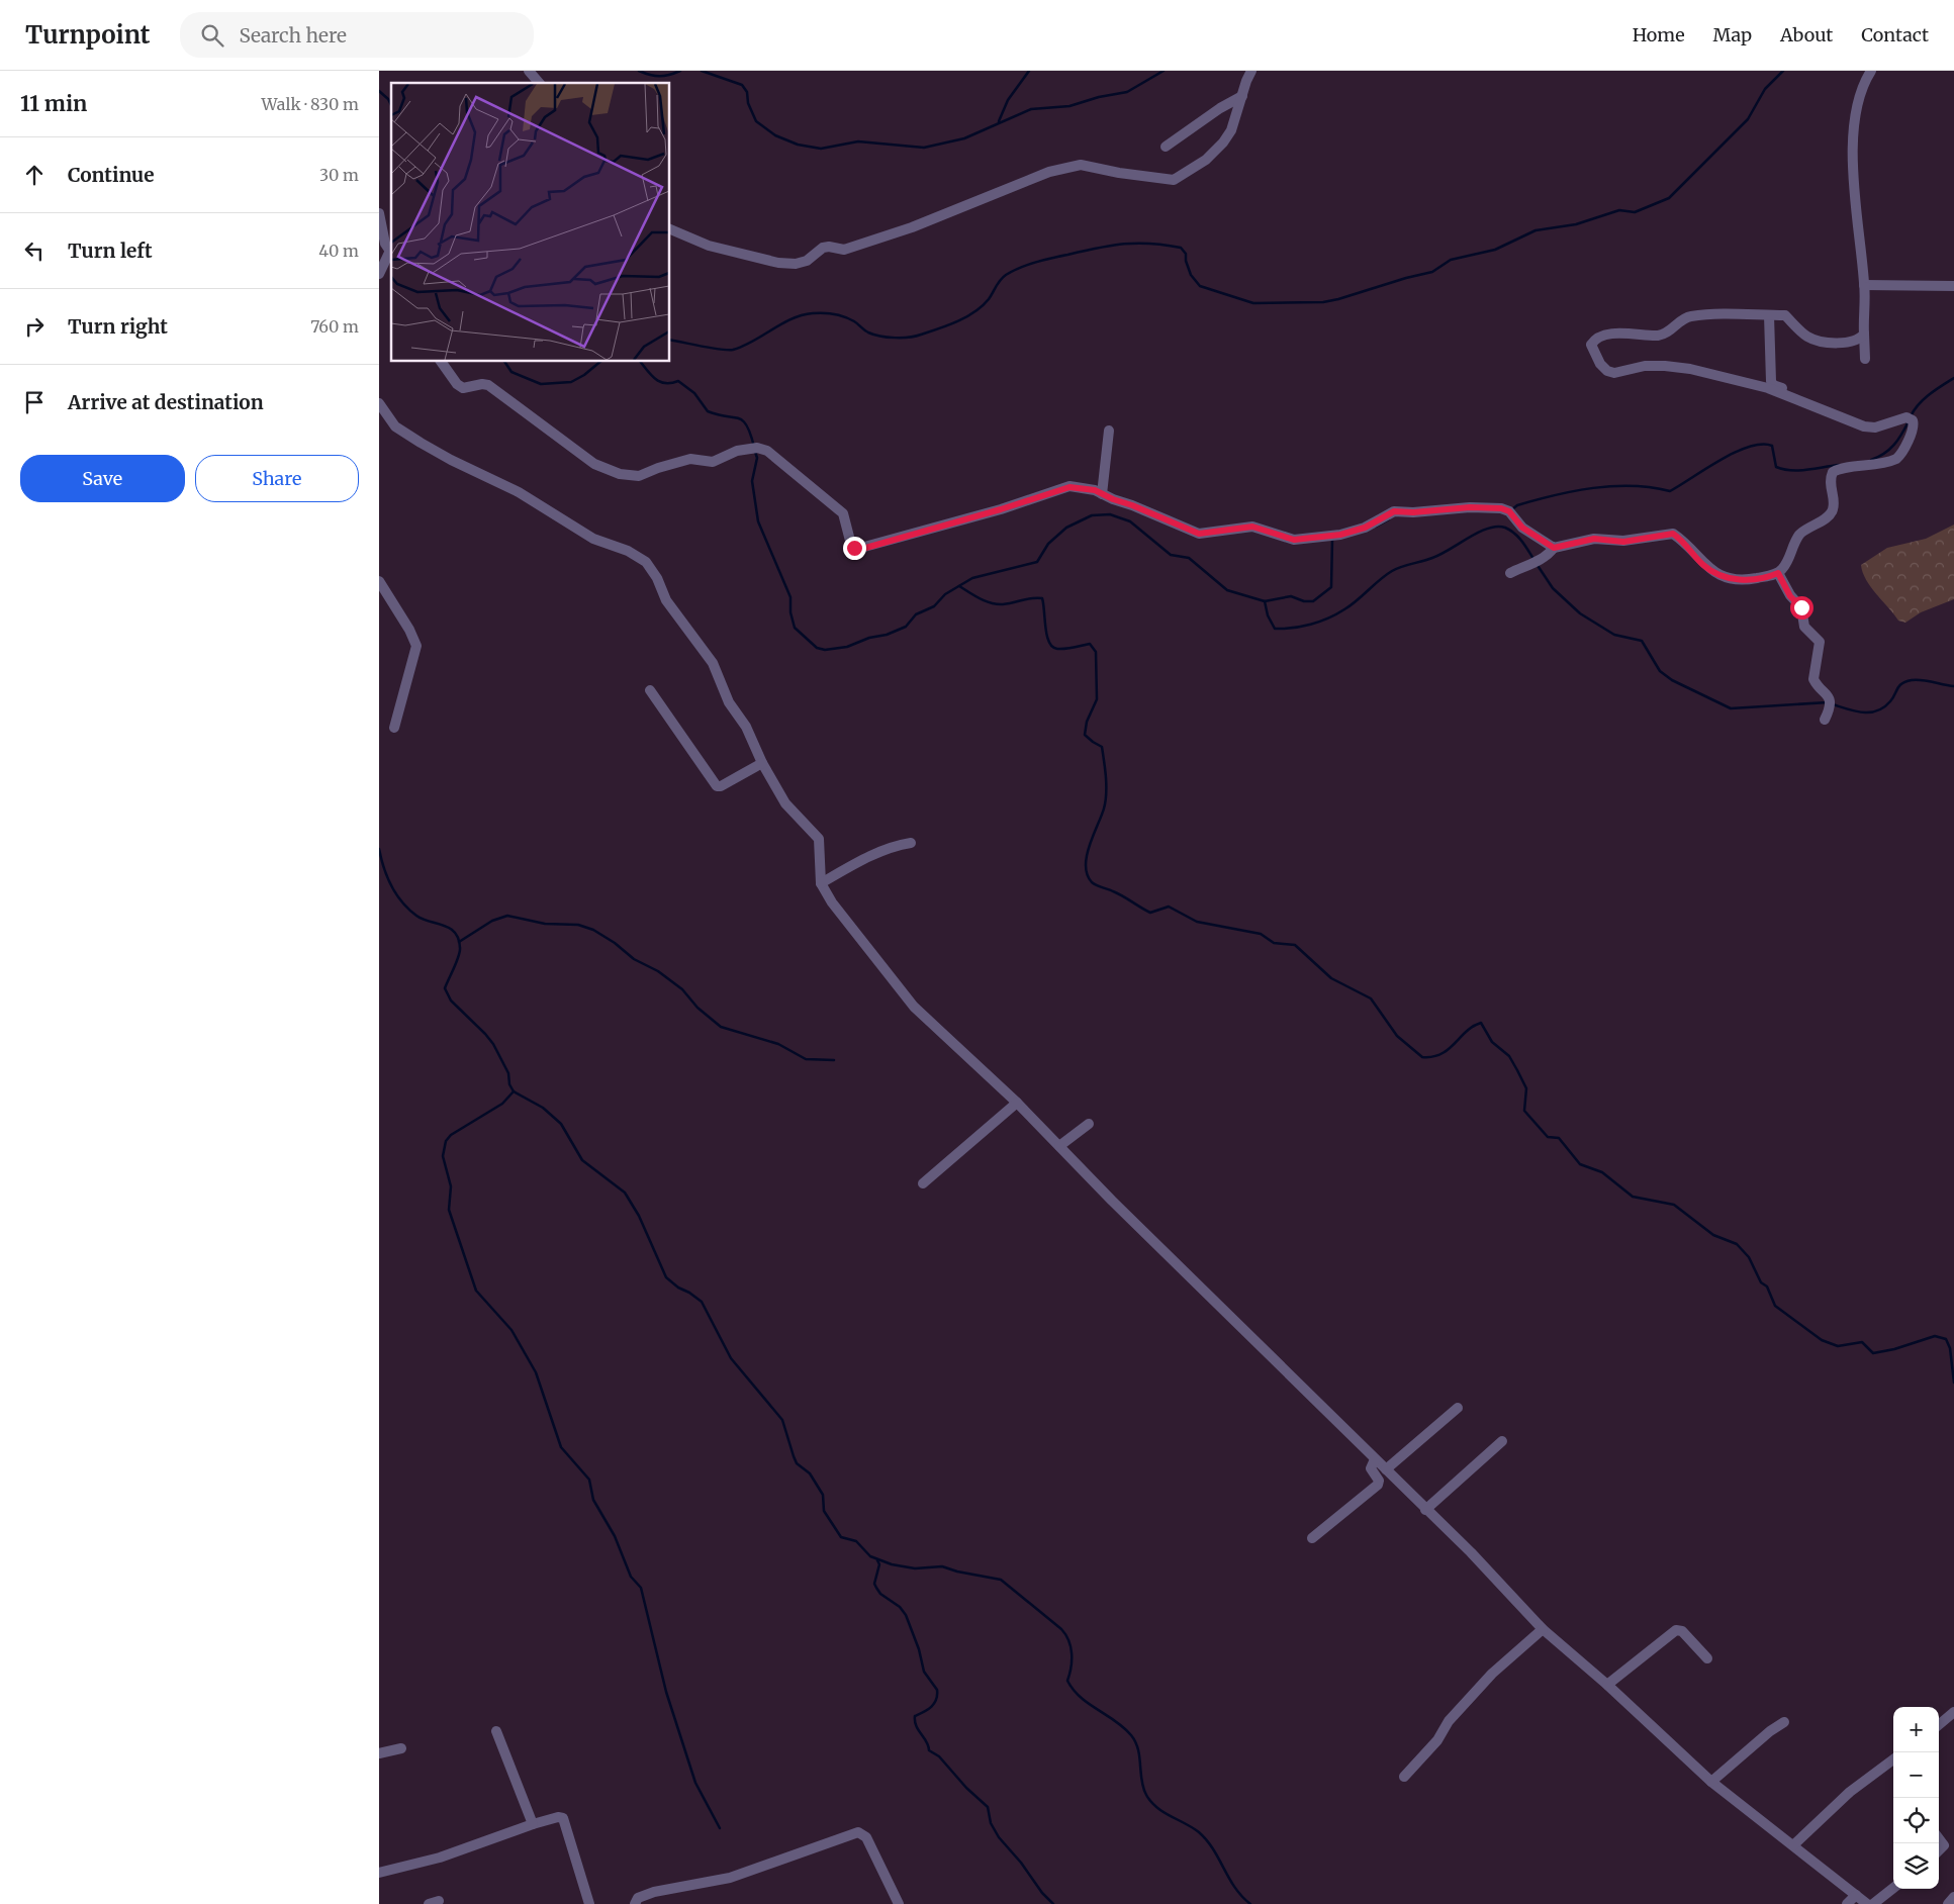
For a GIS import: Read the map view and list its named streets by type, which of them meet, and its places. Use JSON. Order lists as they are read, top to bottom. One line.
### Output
{"page":{"header":"Turnpoint","search":"Search here","nav":["Home","Map","About","Contact"],"heading":["11 min","Walk · 830 m"],"list":[["Continue","30 m"],["Turn left","40 m"],["Turn right","760 m"],"Arrive at destination"],"buttons":["Save","Share"],"map_buttons":["+","−"]}}
